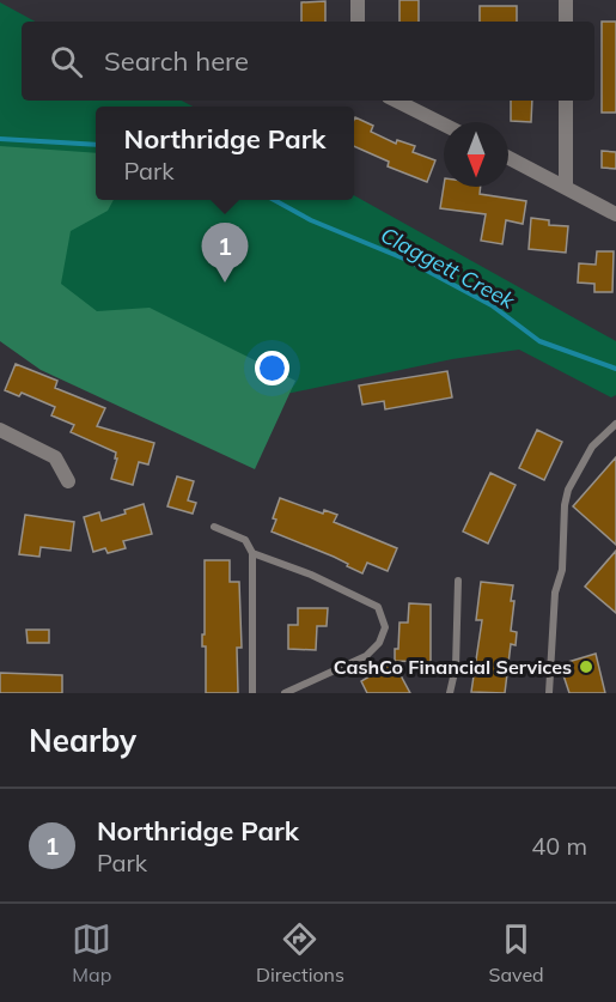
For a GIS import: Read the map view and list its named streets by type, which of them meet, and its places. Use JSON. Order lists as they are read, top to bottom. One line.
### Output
{"water":["Claggett Creek"],"places":["CashCo Financial Services"],"north":"bottom","page":{"search":"Search here","popup":["Northridge Park","Park"],"pins":"1","heading":"Nearby","list":[{"mark":"1","name":"Northridge Park","note":"Park","value":"40 m"}],"nav":["Map","Directions","Saved"]}}
